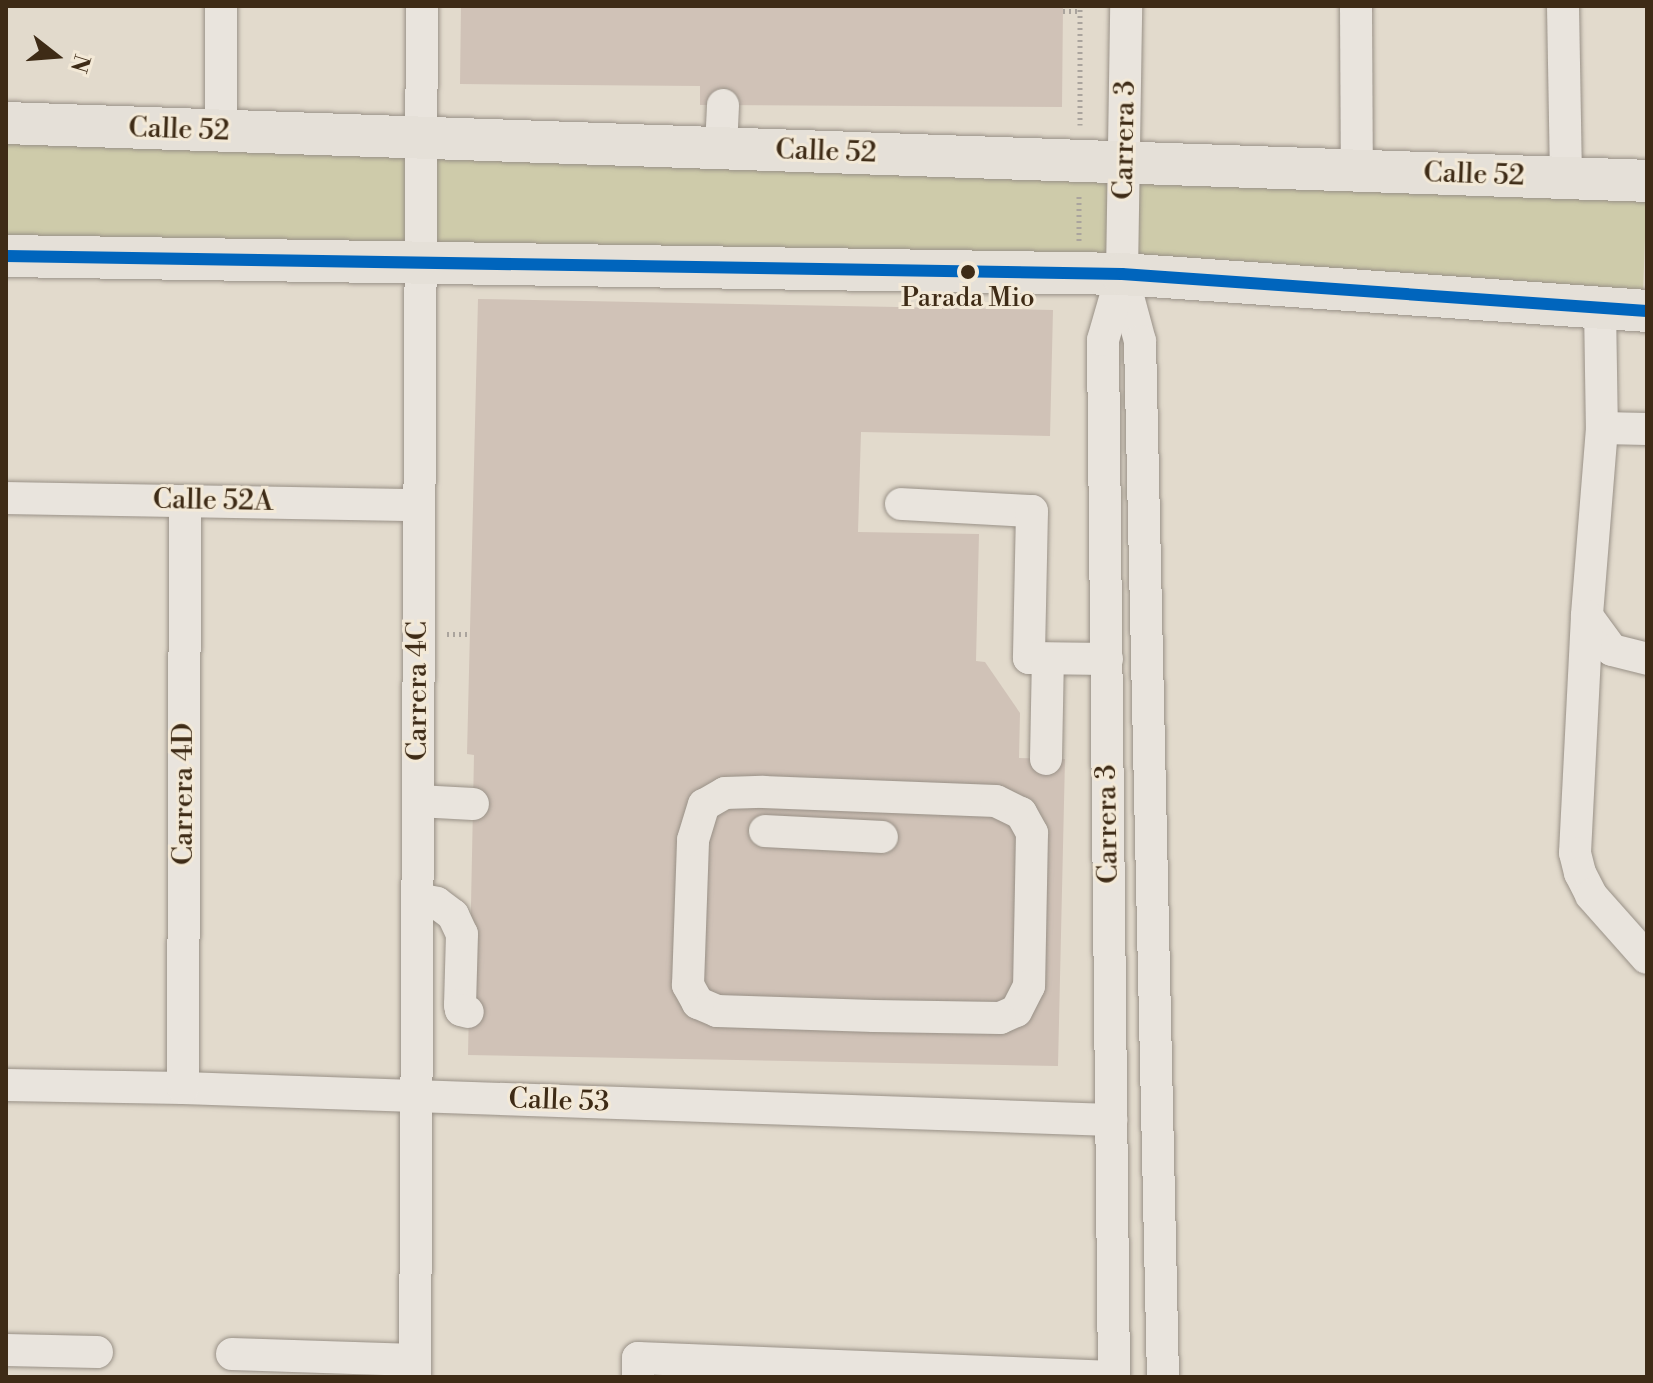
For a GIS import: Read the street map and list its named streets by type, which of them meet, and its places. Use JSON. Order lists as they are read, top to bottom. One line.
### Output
{"streets":{"main road":["Calle 52"],"street":["Carrera 3","Calle 52A","Carrera 4C","Carrera 4D","Calle 53"]},"crossings":[["Calle 52","Carrera 3"],["Calle 52","Carrera 4C"],["Carrera 3","Calle 53"],["Calle 52A","Carrera 4C"],["Calle 52A","Carrera 4D"],["Carrera 4C","Calle 53"],["Carrera 4D","Calle 53"]],"places":["Parada Mio"],"north":"right"}
